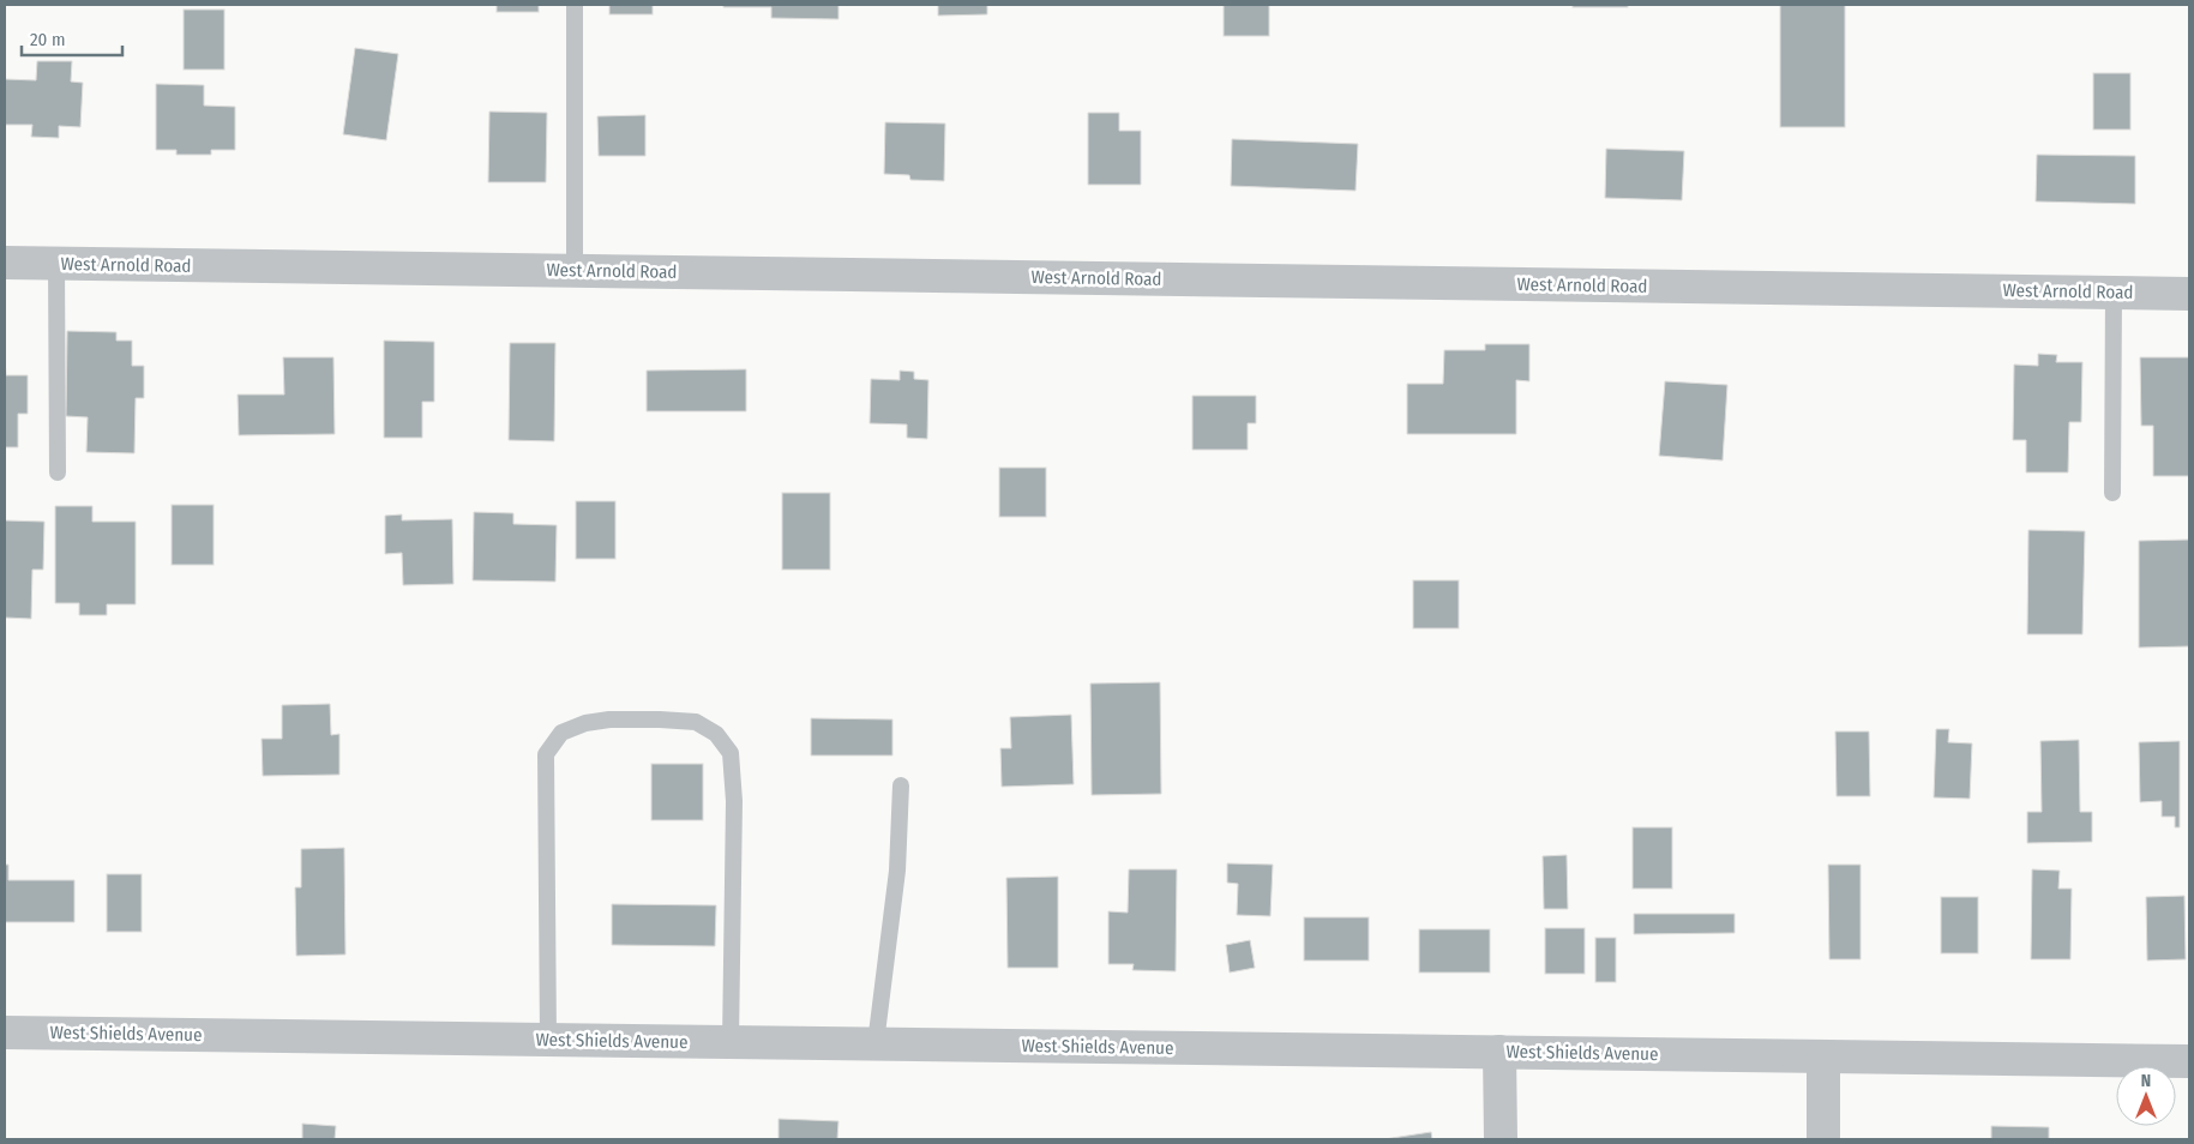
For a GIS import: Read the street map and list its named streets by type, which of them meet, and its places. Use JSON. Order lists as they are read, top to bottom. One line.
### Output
{"streets":{"street":["West Arnold Road","West Shields Avenue"]},"scale_bar":"20 m","north":"top"}
